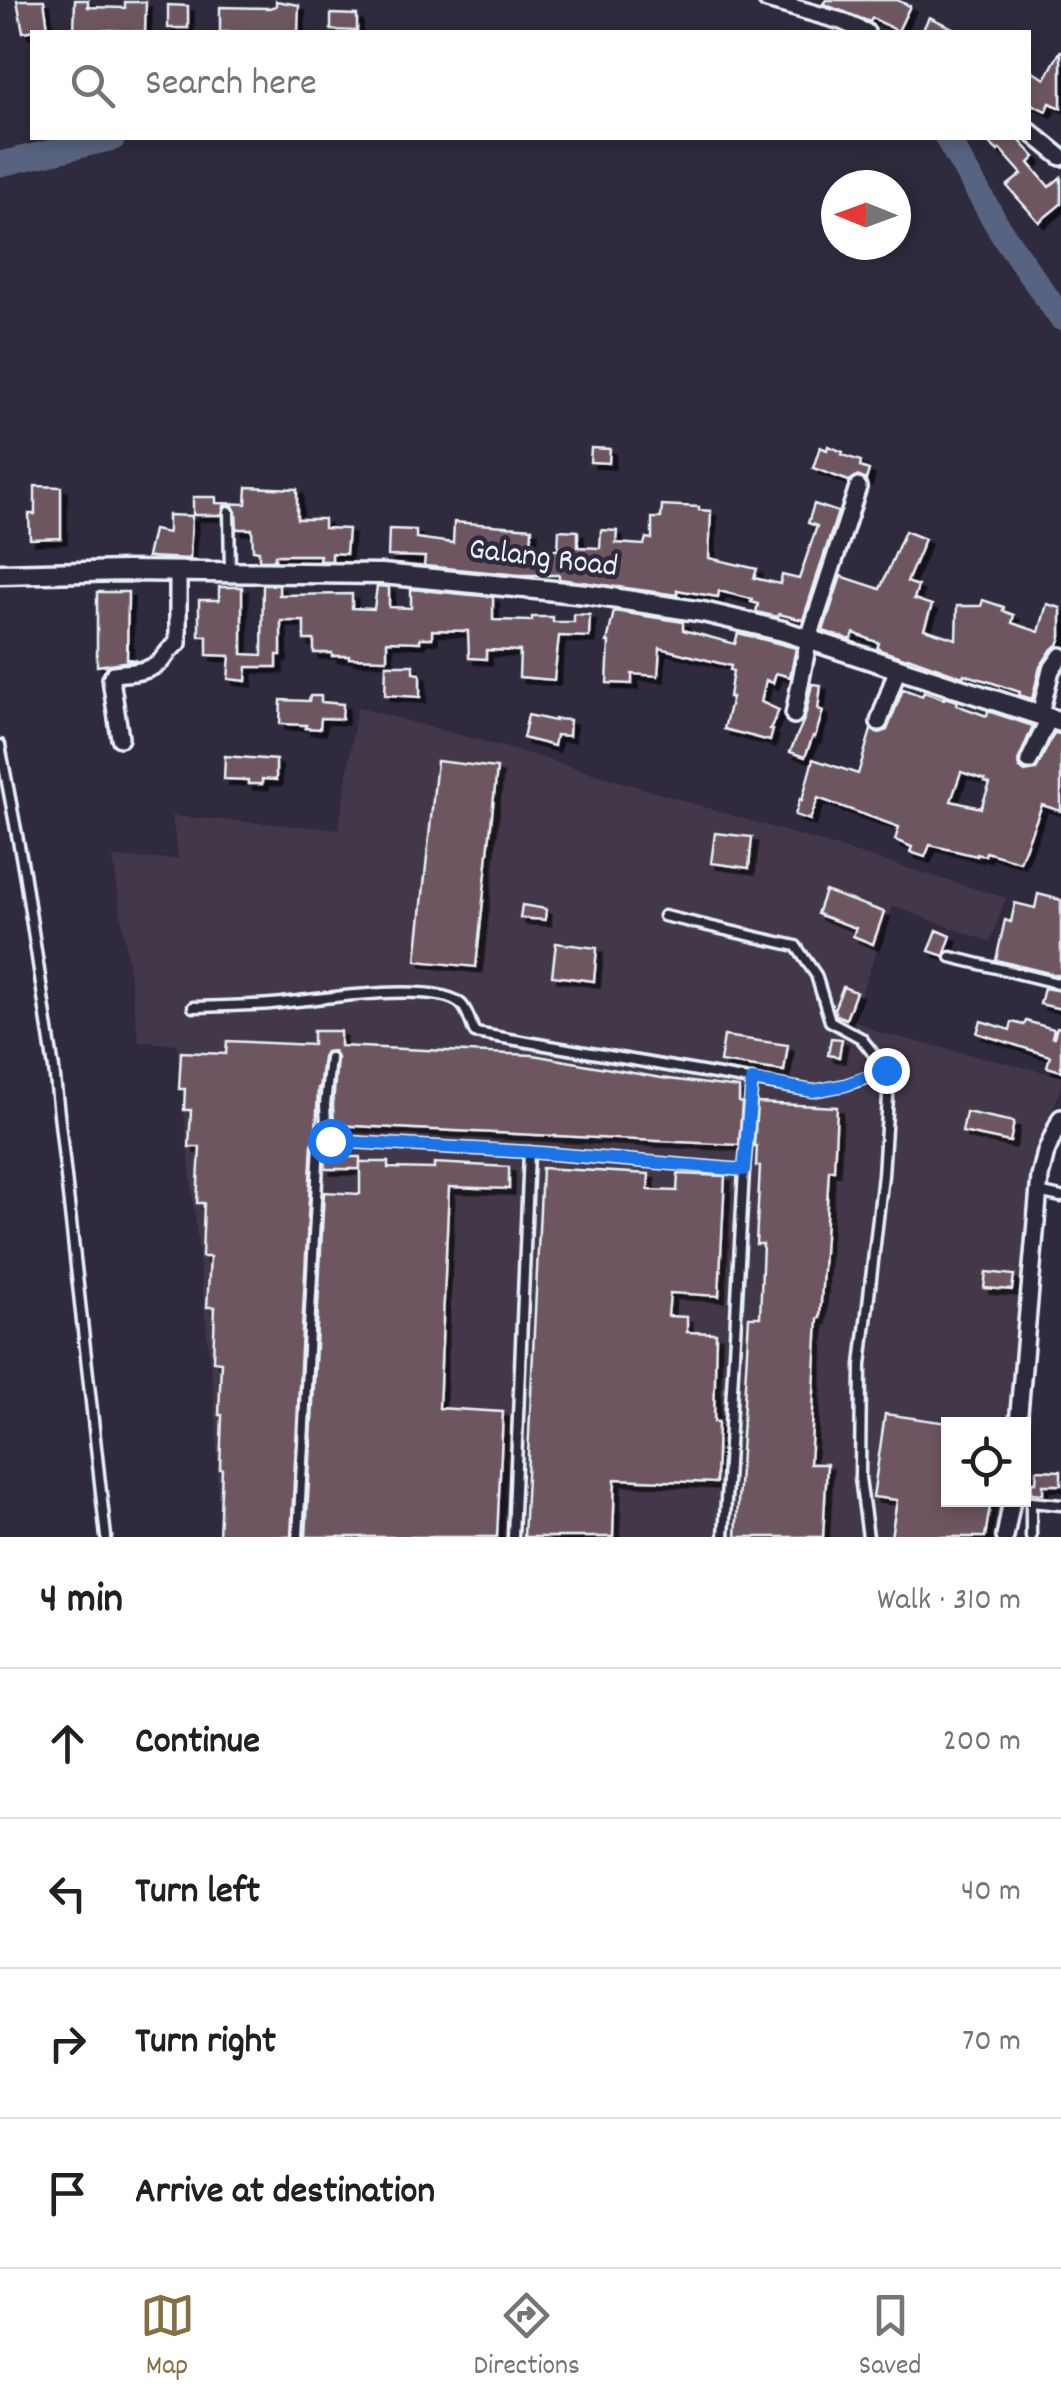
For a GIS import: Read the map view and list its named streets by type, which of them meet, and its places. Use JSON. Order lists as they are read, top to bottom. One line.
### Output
{"streets":{"street":["Galang Road"]},"north":"left","page":{"search":"Search here","heading":["4 min","Walk · 310 m"],"list":[["Continue","200 m"],["Turn left","40 m"],["Turn right","70 m"],"Arrive at destination"],"nav":["Map","Directions","Saved"]}}
